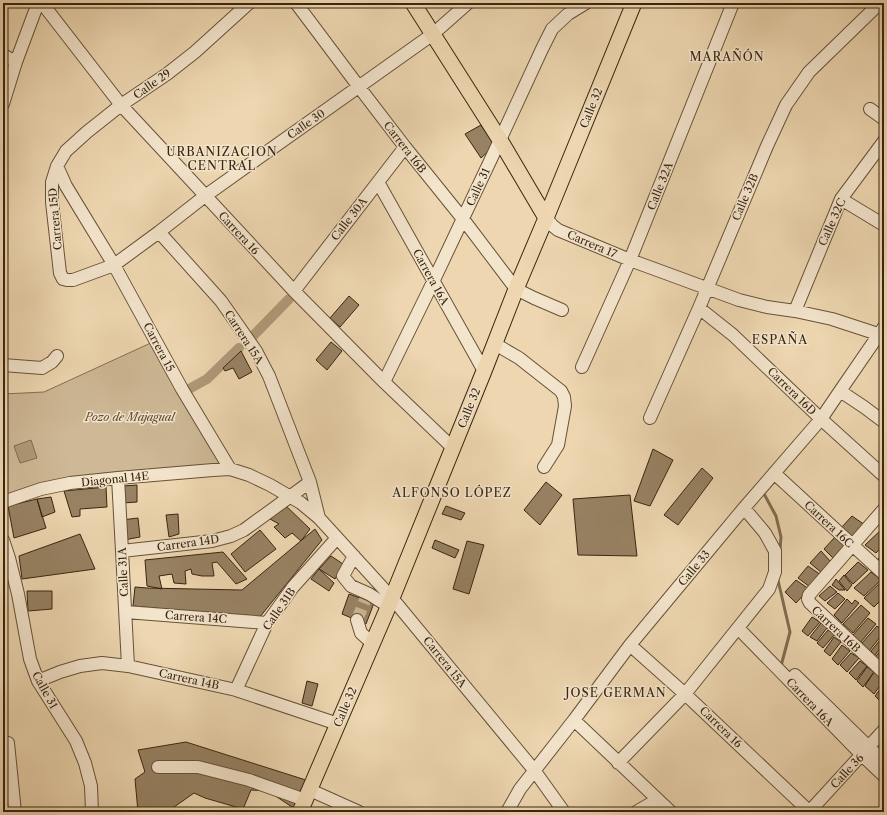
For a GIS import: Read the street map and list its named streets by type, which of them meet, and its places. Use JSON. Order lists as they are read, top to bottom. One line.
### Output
{"streets":{"main road":["Calle 32","Carrera 17"],"street":["Calle 29","Calle 30","Carrera 16B","Calle 32A","Calle 31","Calle 32B","Carrera 15D","Calle 30A","Calle 32C","Carrera 16","Carrera 16A","Carrera 15A","Carrera 15","Carrera 16D","Diagonal 14E","Carrera 16C","Carrera 14D","Calle 33","Calle 31A","Calle 31B","Carrera 14C","Carrera 14B","Calle 36"]},"crossings":[["Calle 29","Carrera 15D"],["Calle 29","Carrera 16"],["Calle 29","Carrera 15"],["Calle 32","Carrera 16B"],["Calle 32","Carrera 16"],["Calle 32","Carrera 17"],["Calle 32","Carrera 16A"],["Calle 32","Carrera 15A"],["Calle 32","Carrera 14B"],["Calle 30","Carrera 16B"],["Calle 30","Carrera 15D"],["Calle 30","Carrera 16"],["Calle 30","Carrera 17"],["Calle 30","Carrera 15A"],["Calle 30","Carrera 15"],["Carrera 16B","Calle 31"],["Carrera 16B","Calle 30A"],["Carrera 16B","Carrera 16C"],["Calle 32A","Carrera 17"],["Calle 31","Carrera 16"],["Calle 31","Carrera 17"],["Calle 31","Carrera 16A"],["Calle 31","Carrera 14B"],["Calle 32B","Carrera 17"],["Calle 32B","Carrera 16D"],["Carrera 15D","Carrera 15"],["Calle 30A","Carrera 16"],["Calle 30A","Carrera 16A"],["Calle 32C","Carrera 17"],["Carrera 16","Calle 33"],["Carrera 16","Calle 36"],["Carrera 17","Calle 33"],["Carrera 16A","Calle 36"],["Carrera 15A","Carrera 14D"],["Carrera 15A","Calle 33"],["Carrera 15A","Calle 31B"],["Carrera 15","Diagonal 14E"],["Carrera 16D","Calle 33"],["Diagonal 14E","Calle 31A"],["Carrera 16C","Calle 33"],["Carrera 14D","Calle 31A"],["Calle 31A","Carrera 14C"],["Calle 31A","Carrera 14B"],["Calle 31B","Carrera 14C"],["Calle 31B","Carrera 14B"]],"districts":["MARAÑÓN","URBANIZACION CENTRAL","ESPAÑA","ALFONSO LÓPEZ","JOSE GERMAN"],"parks":["Pozo de Majagual"]}
